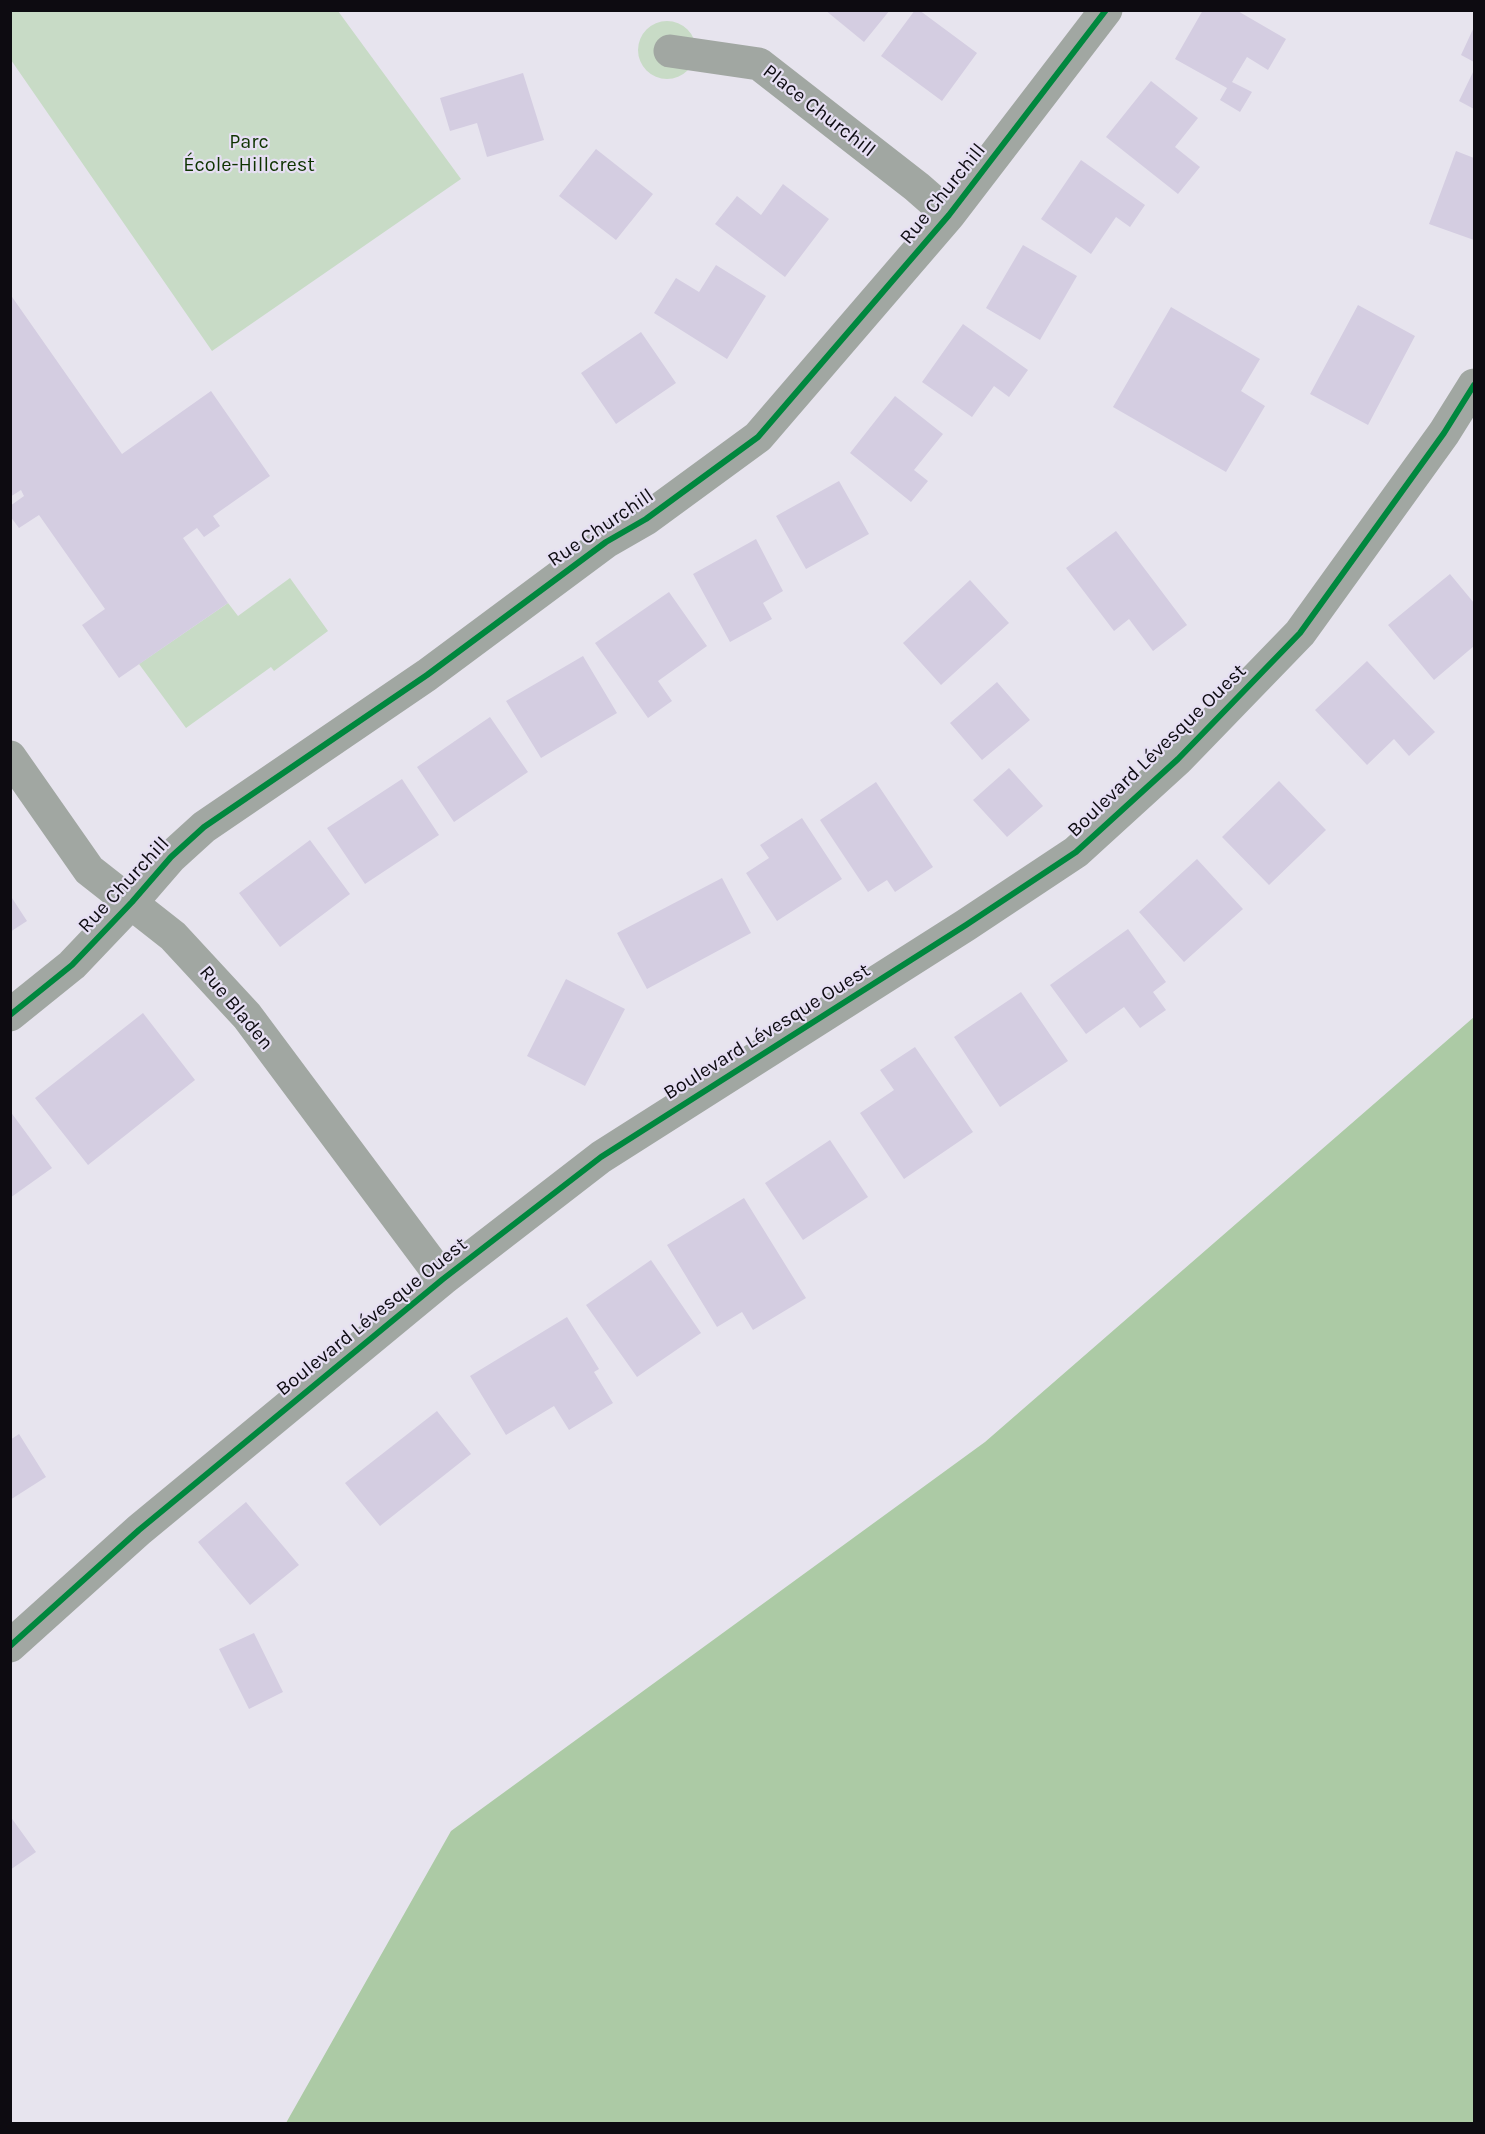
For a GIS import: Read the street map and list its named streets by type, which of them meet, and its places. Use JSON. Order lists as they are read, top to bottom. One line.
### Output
{"streets":{"street":["Place Churchill","Rue Churchill","Boulevard Lévesque Ouest","Rue Bladen"]},"crossings":[["Place Churchill","Rue Churchill"],["Rue Churchill","Rue Bladen"],["Boulevard Lévesque Ouest","Rue Bladen"]],"parks":["Parc École-Hillcrest"]}
